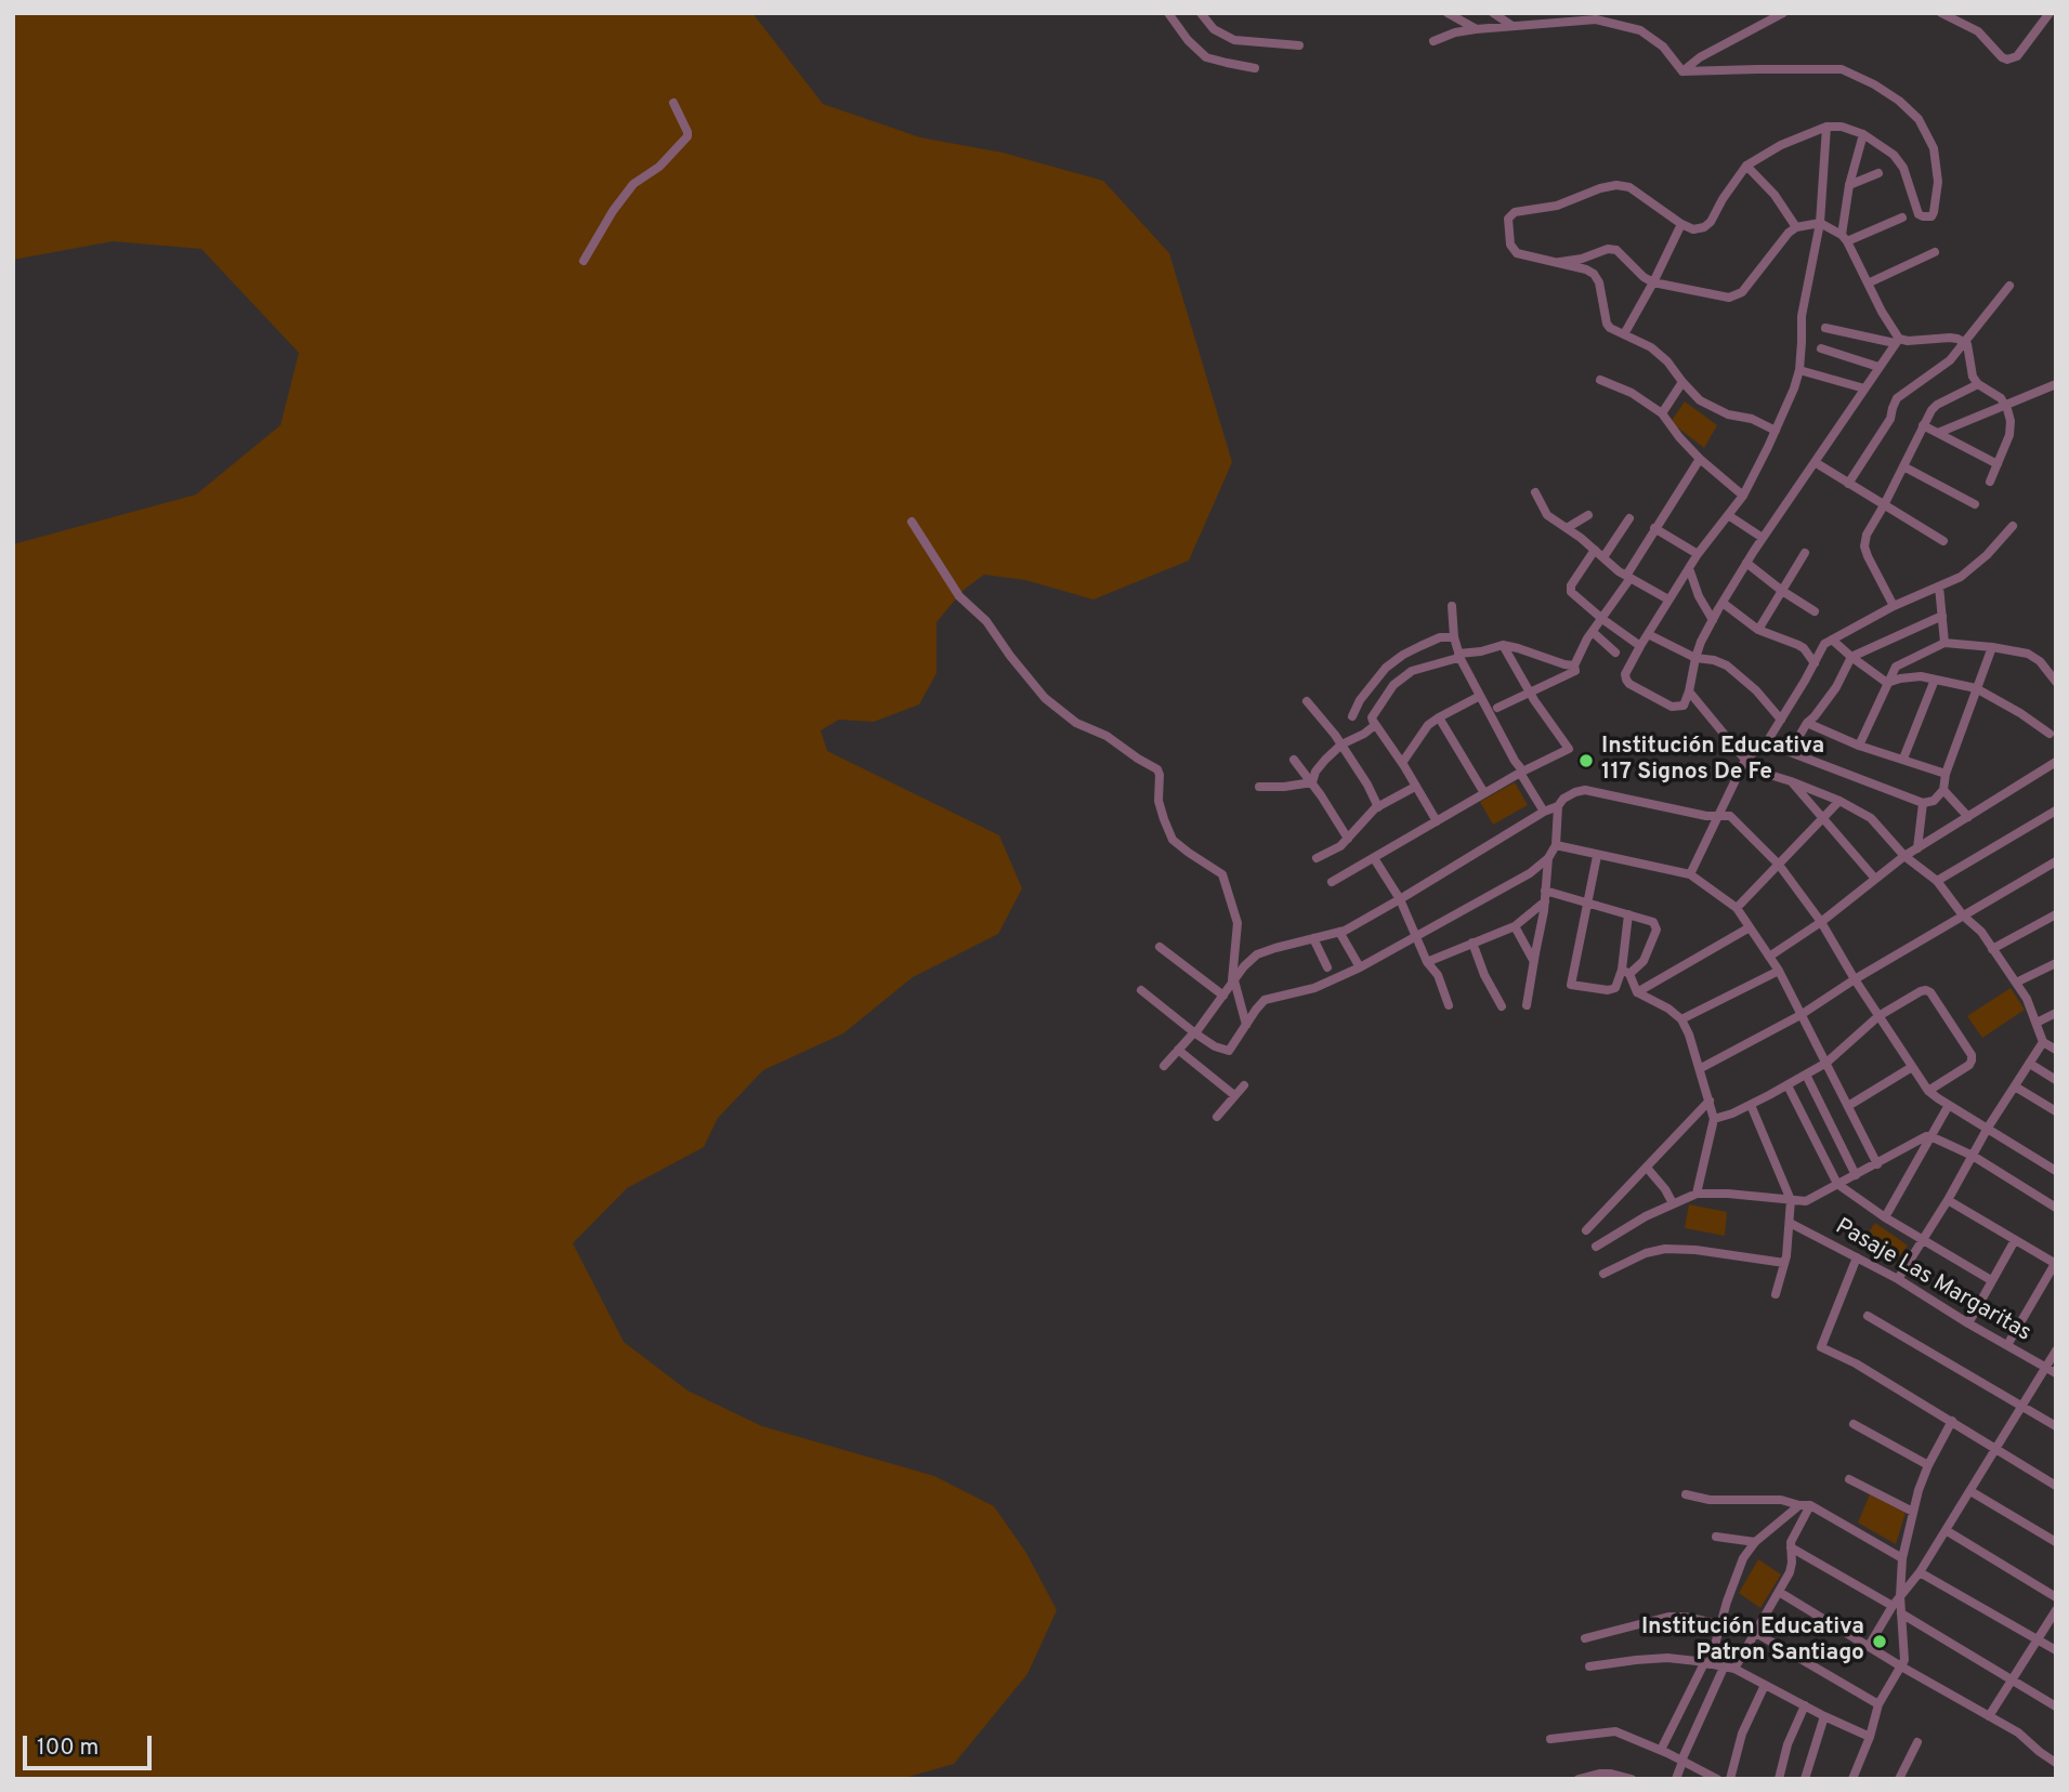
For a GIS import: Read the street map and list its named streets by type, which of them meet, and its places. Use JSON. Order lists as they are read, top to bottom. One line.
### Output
{"streets":{"street":["Pasaje Las Margaritas"]},"places":["Institución Educativa 117 Signos De Fe","Institución Educativa Patron Santiago"],"scale_bar":"100 m"}
